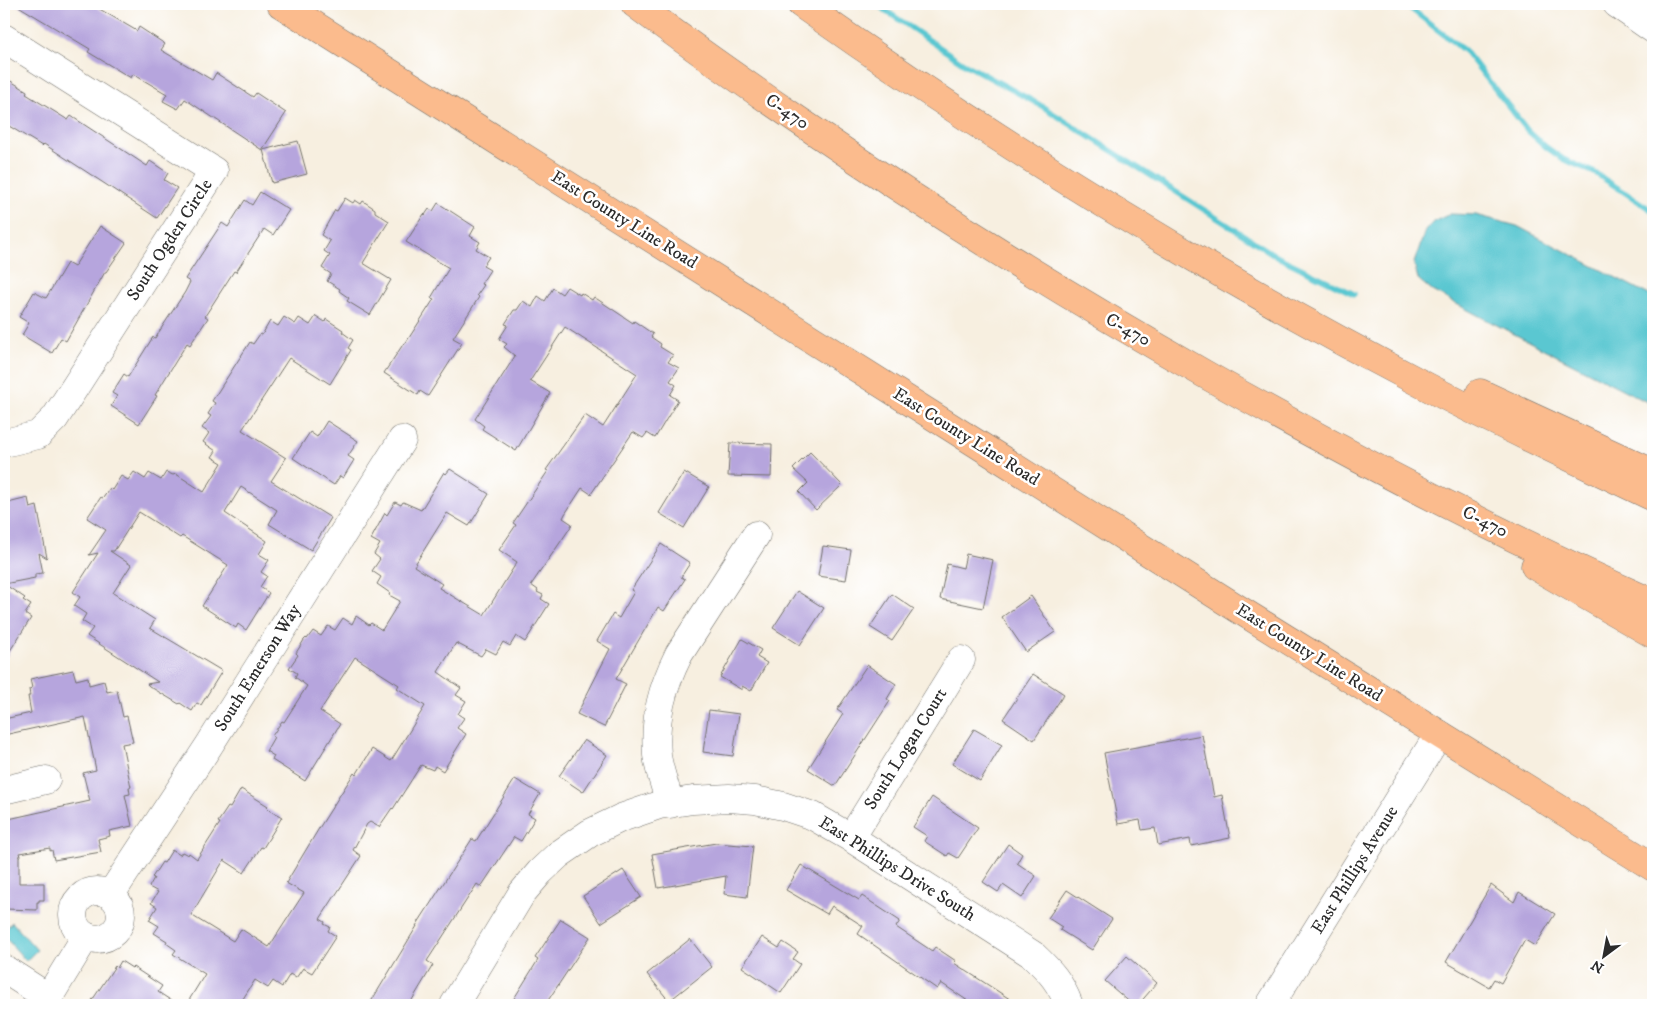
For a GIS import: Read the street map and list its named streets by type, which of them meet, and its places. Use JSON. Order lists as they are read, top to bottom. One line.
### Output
{"streets":{"main road":["C-470","East County Line Road"],"street":["South Ogden Circle","South Emerson Way","South Logan Court","East Phillips Drive South","East Phillips Avenue"]},"crossings":[["East County Line Road","East Phillips Avenue"],["South Logan Court","East Phillips Drive South"]],"north":"bottom left"}
